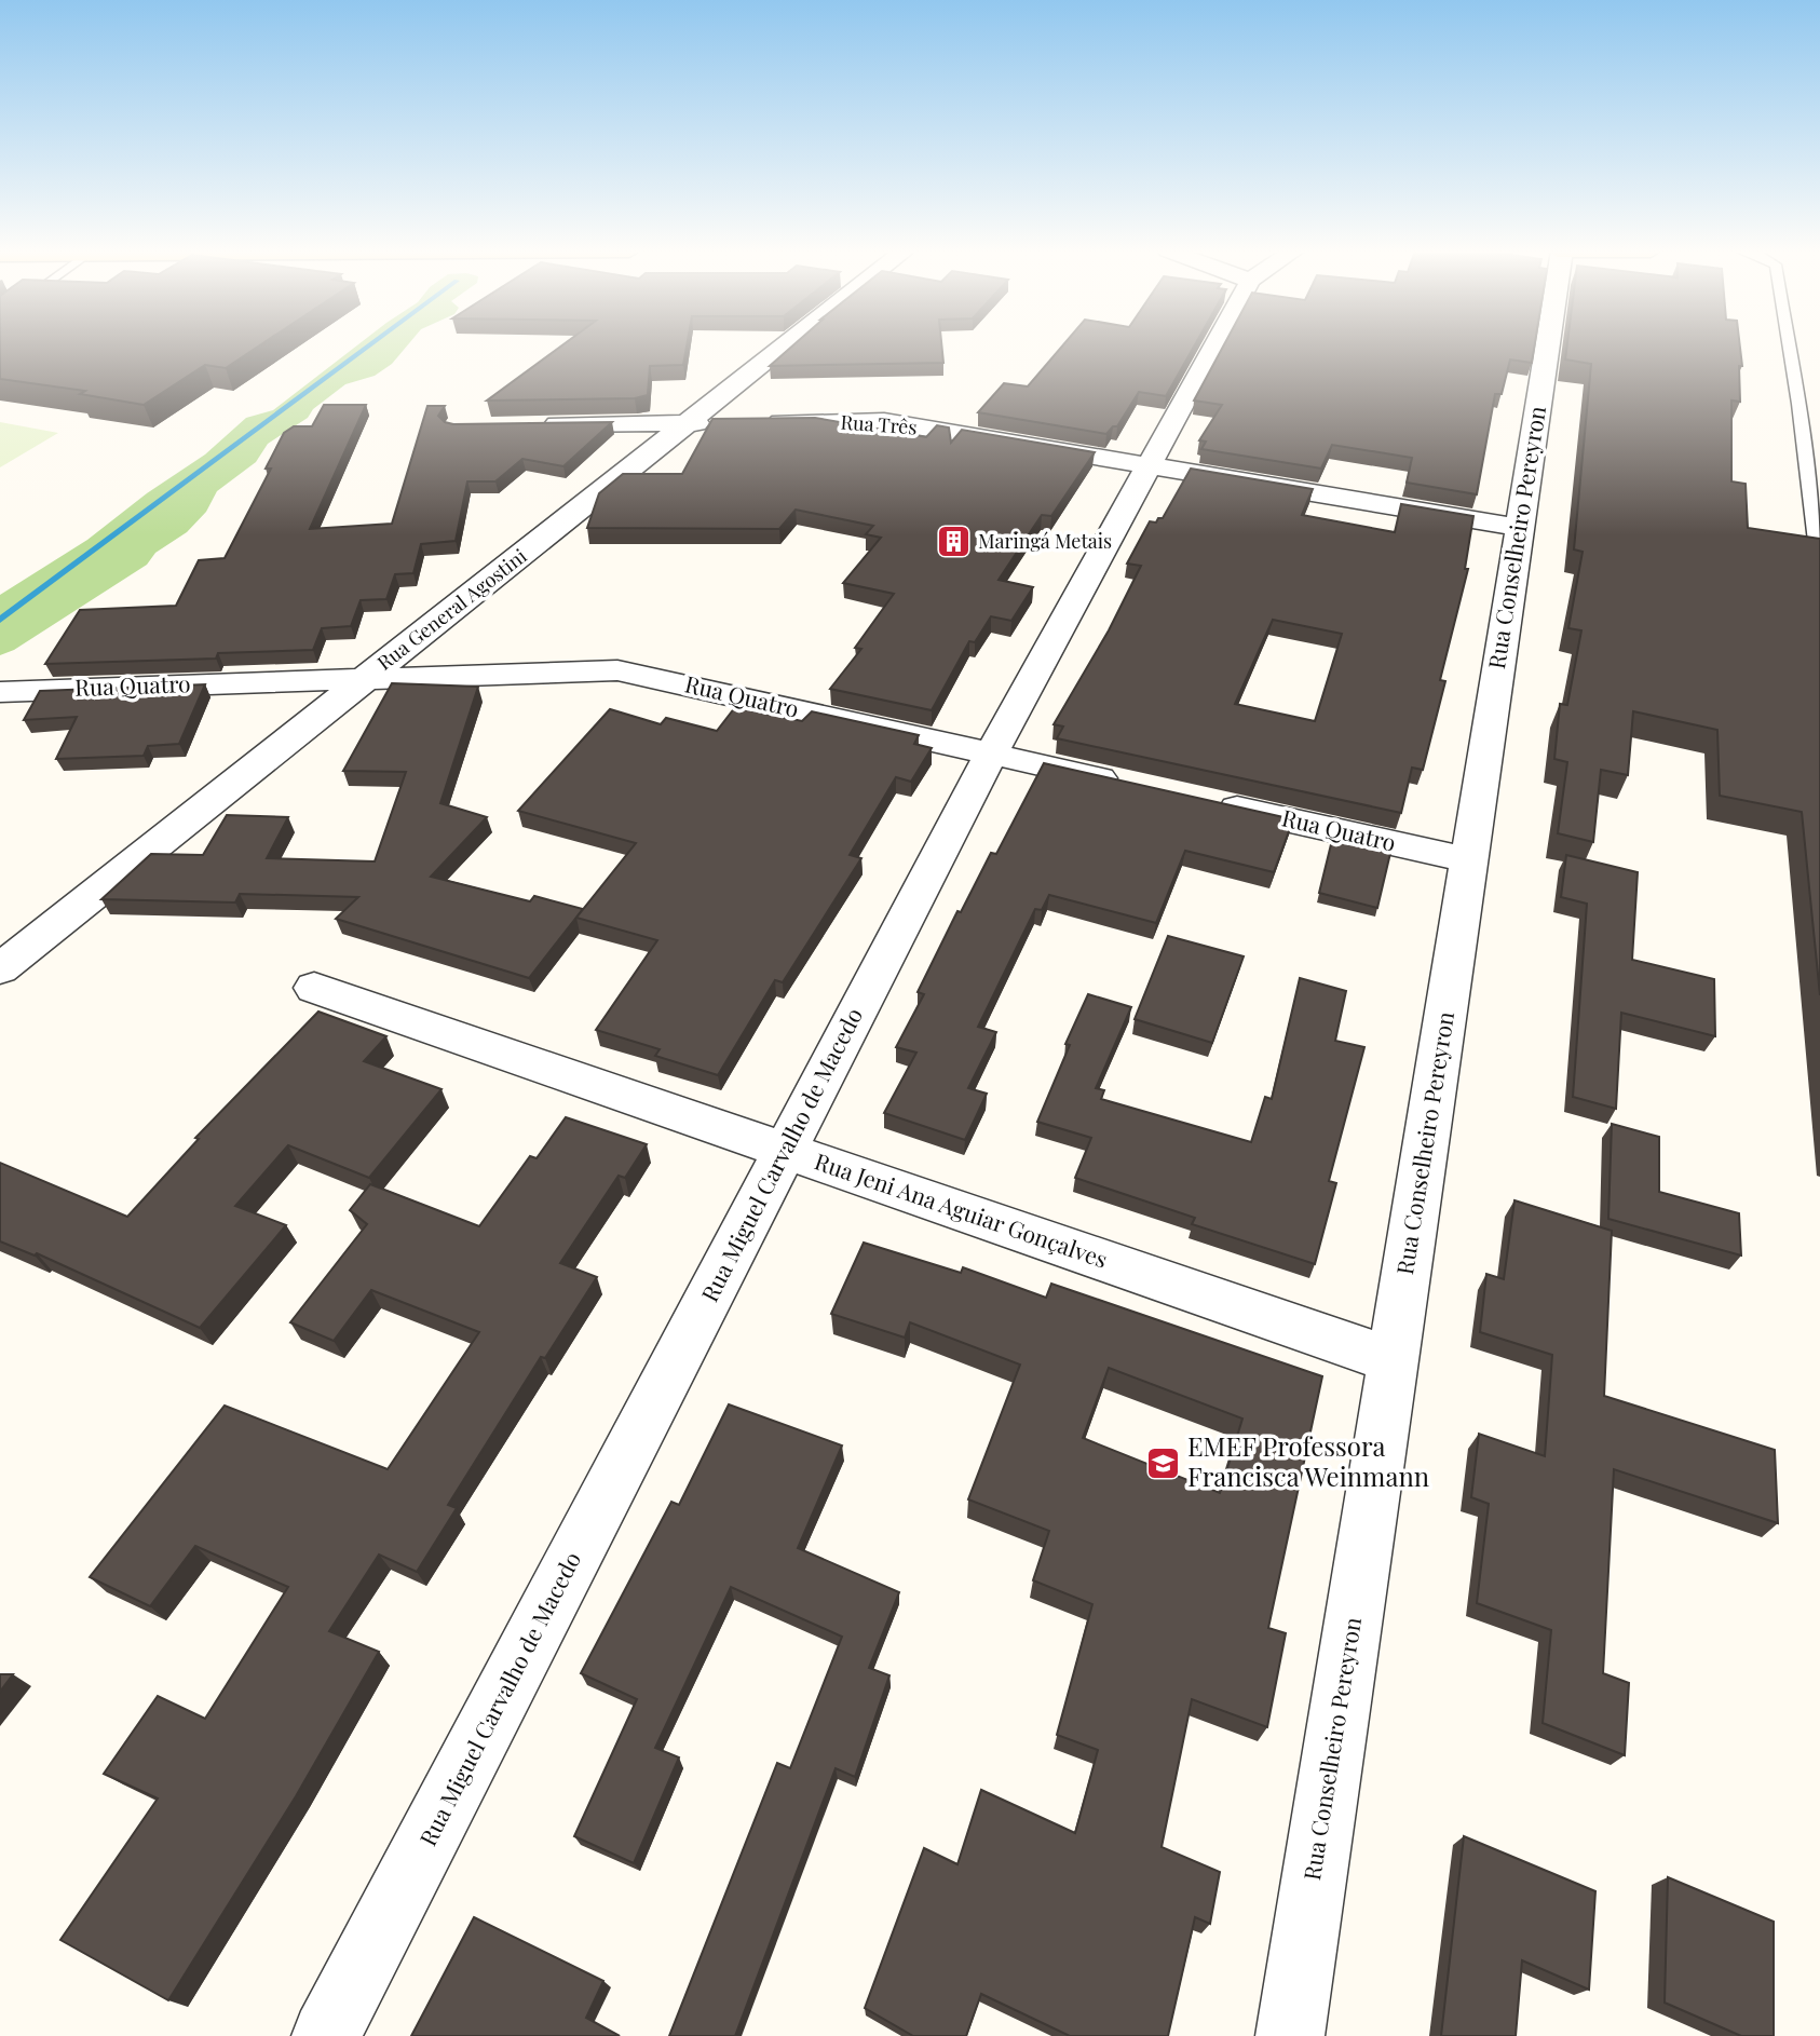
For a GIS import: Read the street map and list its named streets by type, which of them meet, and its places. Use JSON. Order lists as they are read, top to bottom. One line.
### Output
{"streets":{"street":["Rua Três","Rua Conselheiro Pereyron","Rua General Agostini","Rua Quatro","Rua Miguel Carvalho de Macedo","Rua Jeni Ana Aguiar Gonçalves"]},"crossings":[["Rua Três","Rua Conselheiro Pereyron"],["Rua Três","Rua Miguel Carvalho de Macedo"],["Rua Conselheiro Pereyron","Rua Quatro"],["Rua Conselheiro Pereyron","Rua Jeni Ana Aguiar Gonçalves"],["Rua General Agostini","Rua Quatro"],["Rua Quatro","Rua Miguel Carvalho de Macedo"],["Rua Miguel Carvalho de Macedo","Rua Jeni Ana Aguiar Gonçalves"]],"places":{"building":["Maringá Metais"],"school or university":["EMEF Professora Francisca Weinmann"]}}
